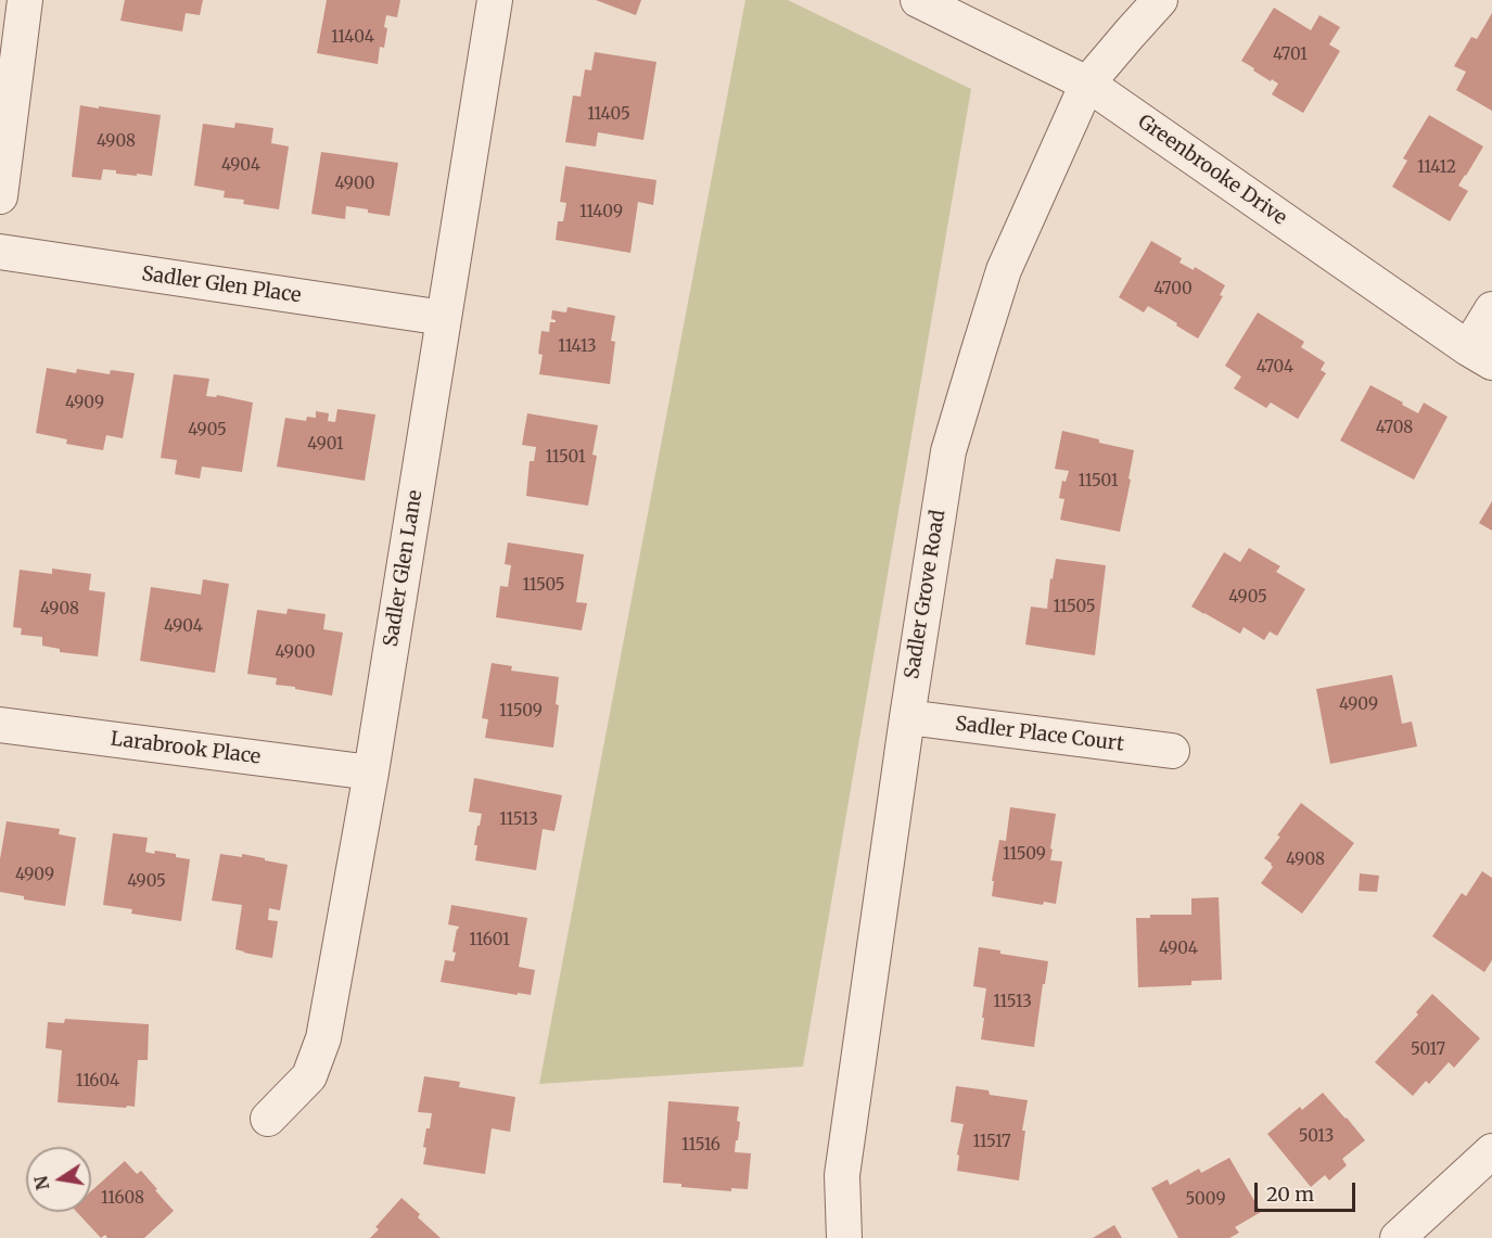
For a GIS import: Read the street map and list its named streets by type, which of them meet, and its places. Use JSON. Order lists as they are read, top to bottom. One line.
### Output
{"streets":{"street":["Greenbrooke Drive","Sadler Glen Place","Sadler Glen Lane","Sadler Grove Road","Sadler Place Court","Larabrook Place"]},"crossings":[["Greenbrooke Drive","Sadler Grove Road"],["Sadler Glen Place","Sadler Glen Lane"],["Sadler Glen Lane","Larabrook Place"],["Sadler Grove Road","Sadler Place Court"]],"house_numbers":["11404","4701","11405","4908","4904","11412","4900","11409","4700","11413","4704","4909","4708","4905","4901","11501","11501","11505","4905","11505","4908","4904","4900","4909","11509","11513","11509","4908","4909","4905","11601","4904","11513","5017","11604","5013","11517","11516","11608","5009"],"scale_bar":"20 m","north":"left"}
